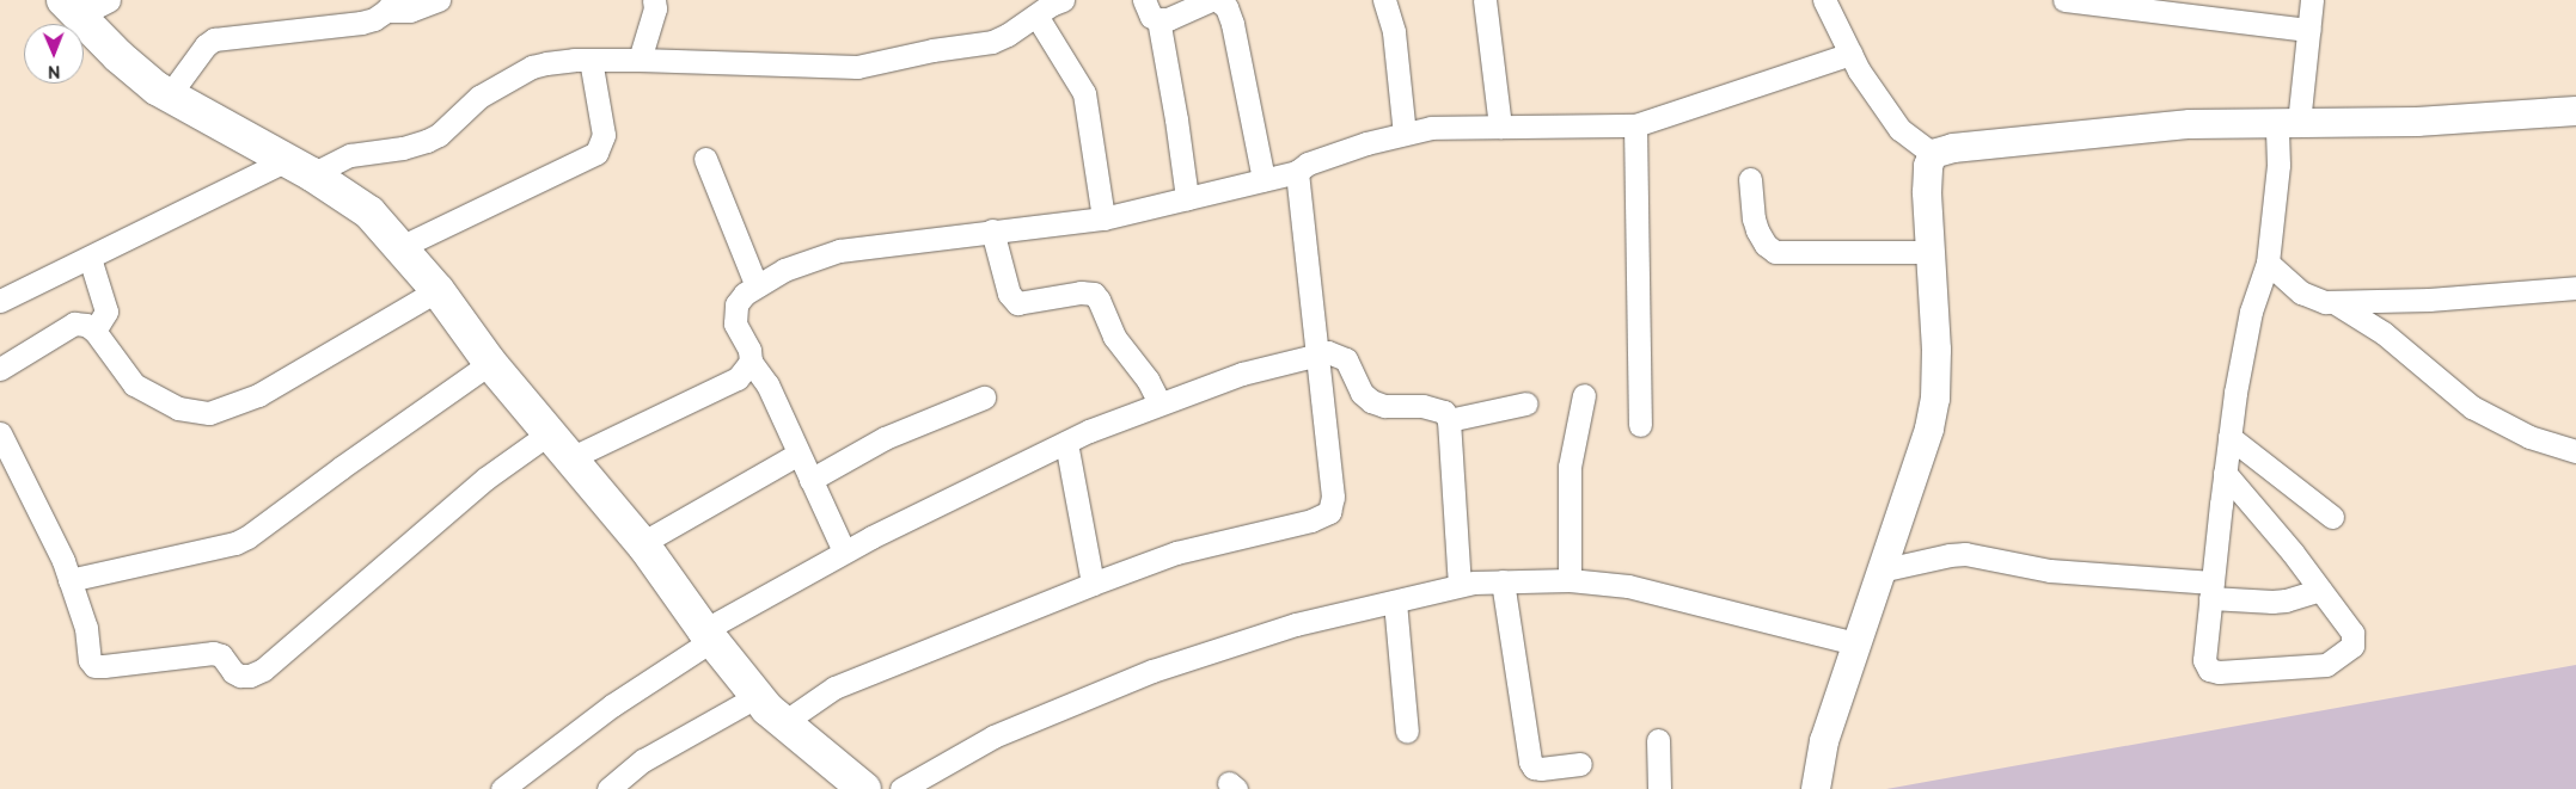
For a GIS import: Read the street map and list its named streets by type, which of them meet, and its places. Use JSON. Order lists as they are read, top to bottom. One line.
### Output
{"north":"bottom"}
